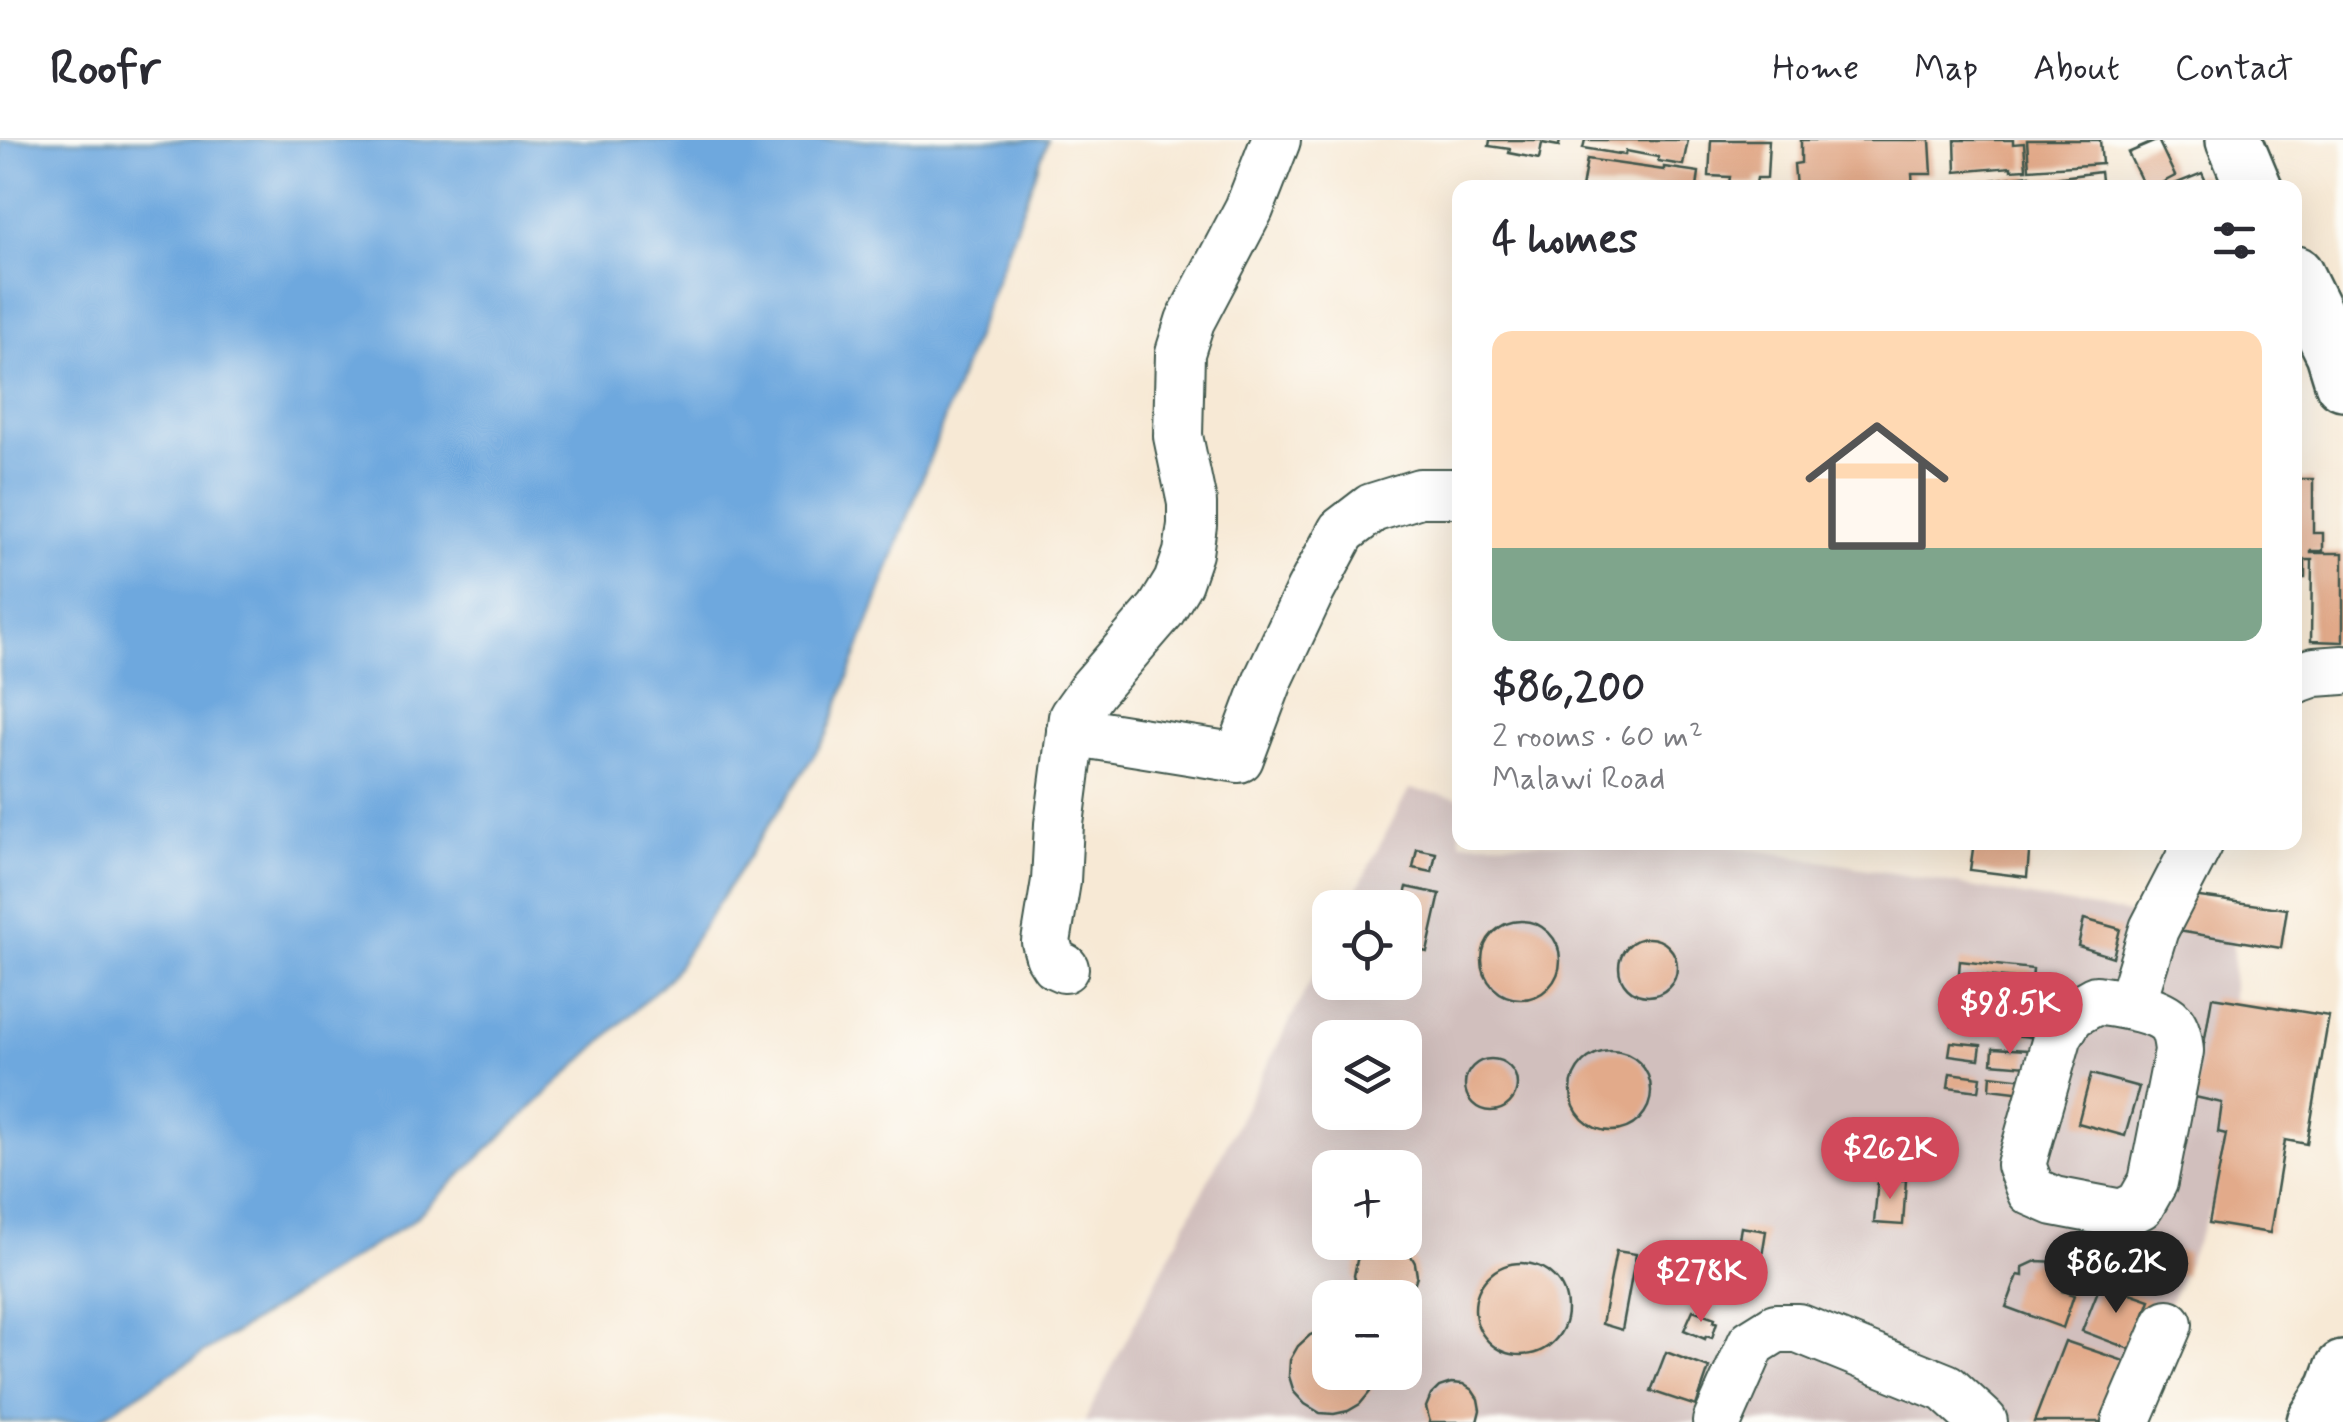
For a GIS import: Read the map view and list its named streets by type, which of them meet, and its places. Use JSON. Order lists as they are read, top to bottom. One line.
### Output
{"page":{"header":"Roofr","nav":["Home","Map","About","Contact"],"heading":"4 homes","list":[{"name":"$86,200","note":"2 rooms · 60 m² · Malawi Road"}],"map_buttons":["+","−"],"price":["$98.5K","$262K","$86.2K","$278K"]}}
